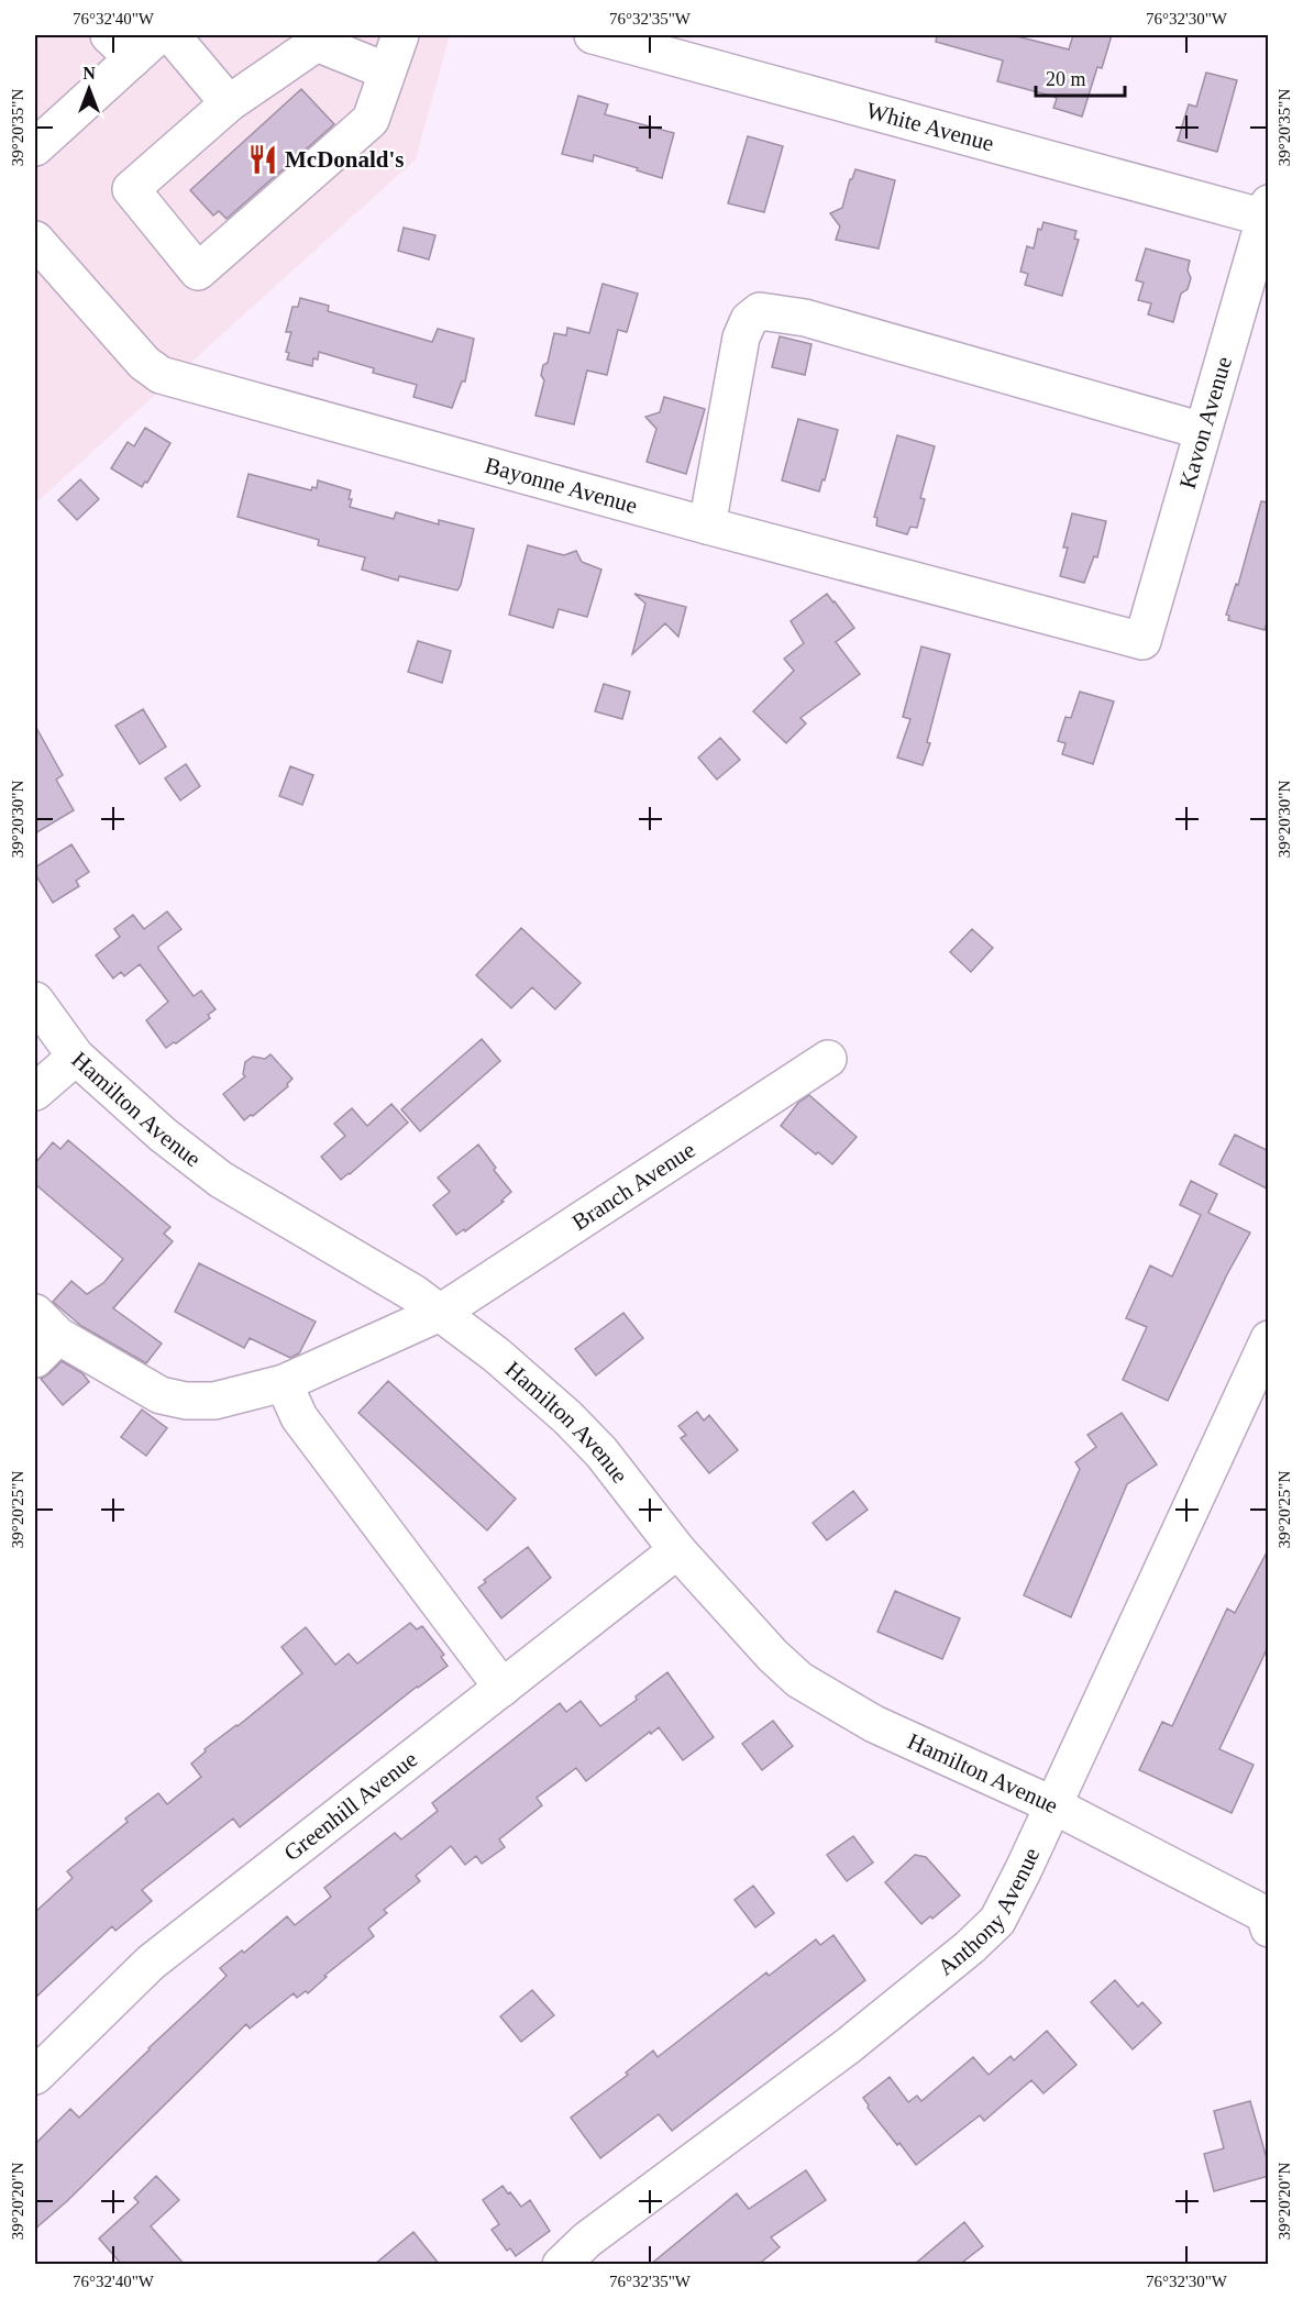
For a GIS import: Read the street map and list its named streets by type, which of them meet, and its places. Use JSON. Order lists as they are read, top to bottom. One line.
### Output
{"streets":{"street":["White Avenue","Kavon Avenue","Bayonne Avenue","Hamilton Avenue","Branch Avenue","Greenhill Avenue","Anthony Avenue"]},"crossings":[["White Avenue","Kavon Avenue"],["Kavon Avenue","Bayonne Avenue"],["Hamilton Avenue","Branch Avenue"],["Hamilton Avenue","Greenhill Avenue"],["Hamilton Avenue","Anthony Avenue"]],"places":{"restaurant":["McDonald's"]},"scale_bar":"20 m","north":"top","coordinates":["76°32'40\"W","76°32'35\"W","76°32'30\"W","39°20'35\"N","39°20'30\"N","39°20'25\"N","39°20'20\"N"]}
